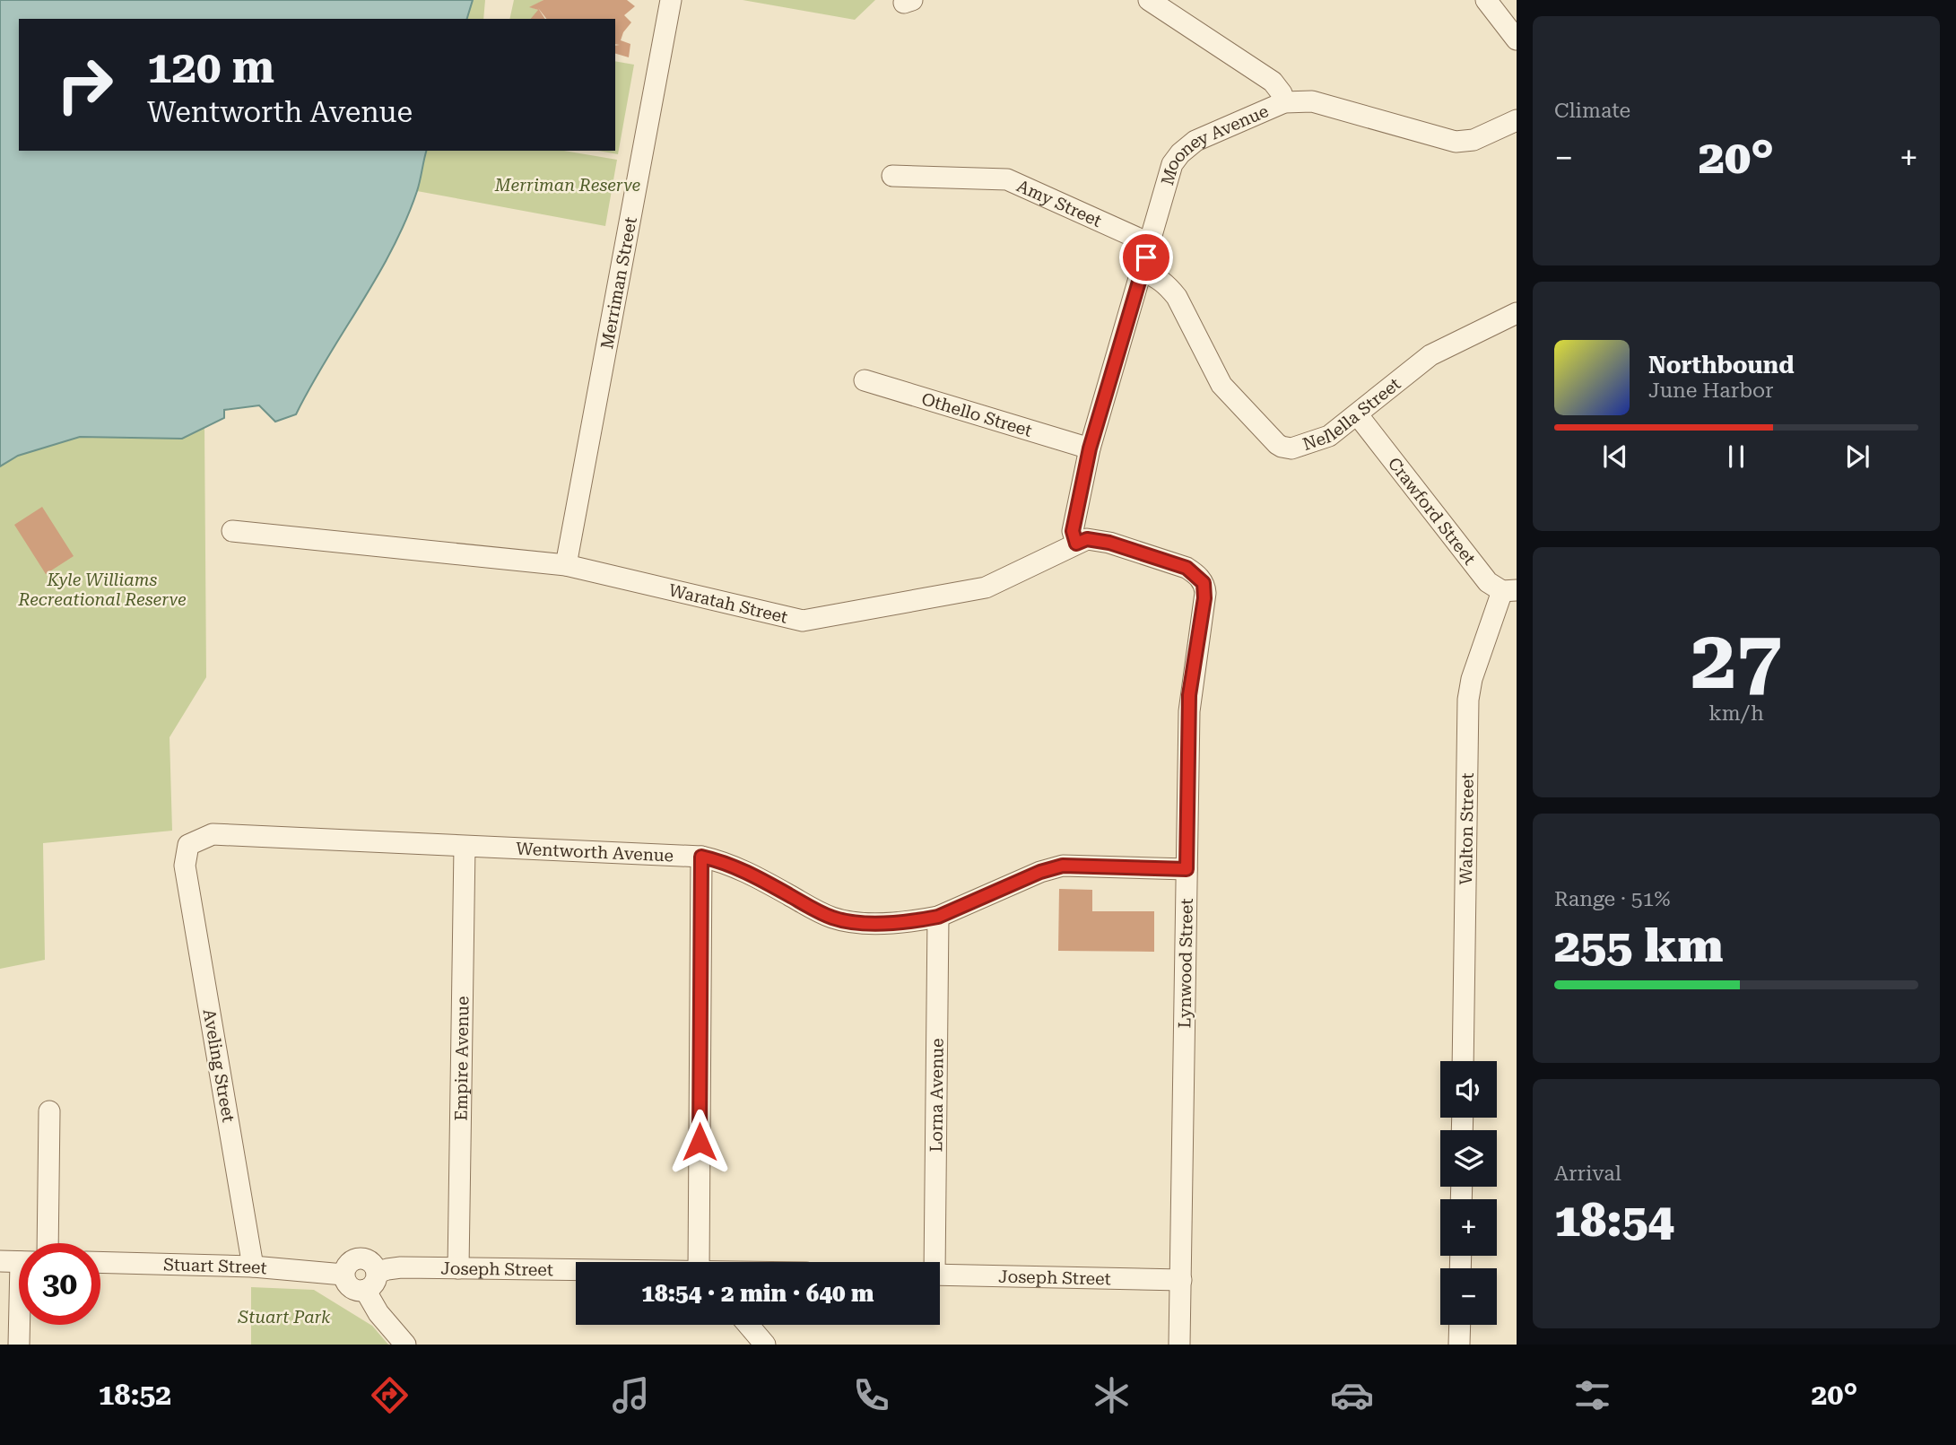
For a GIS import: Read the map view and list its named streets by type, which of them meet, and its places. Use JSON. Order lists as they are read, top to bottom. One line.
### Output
{"streets":{"street":["Mooney Avenue","Amy Street","Merriman Street","Nellella Street","Othello Street","Crawford Street","Waratah Street","Walton Street","Wentworth Avenue","Lynwood Street","Empire Avenue","Aveling Street","Lorna Avenue","Stuart Street","Joseph Street"]},"crossings":[["Mooney Avenue","Amy Street"],["Mooney Avenue","Nellella Street"],["Mooney Avenue","Othello Street"],["Mooney Avenue","Waratah Street"],["Merriman Street","Waratah Street"],["Nellella Street","Crawford Street"],["Crawford Street","Walton Street"],["Waratah Street","Lynwood Street"],["Wentworth Avenue","Lynwood Street"],["Wentworth Avenue","Empire Avenue"],["Wentworth Avenue","Aveling Street"],["Wentworth Avenue","Lorna Avenue"],["Lynwood Street","Joseph Street"],["Empire Avenue","Joseph Street"],["Aveling Street","Stuart Street"],["Stuart Street","Joseph Street"]],"parks":["Merriman Reserve","Kyle Williams Recreational Reserve","Stuart Park"],"page":{"tile":["Climate",["27","km/h"],["Range · 51%","255 km"],["Arrival","18:54"]],"turn":["120 m","Wentworth Avenue"],"heat":["−","20°","+"],"song":["Northbound","June Harbor"],"map_buttons":["+","−"],"limit":"30","trip":"18:54 · 2 min · 640 m","tabs":["18:52","20°"]}}
